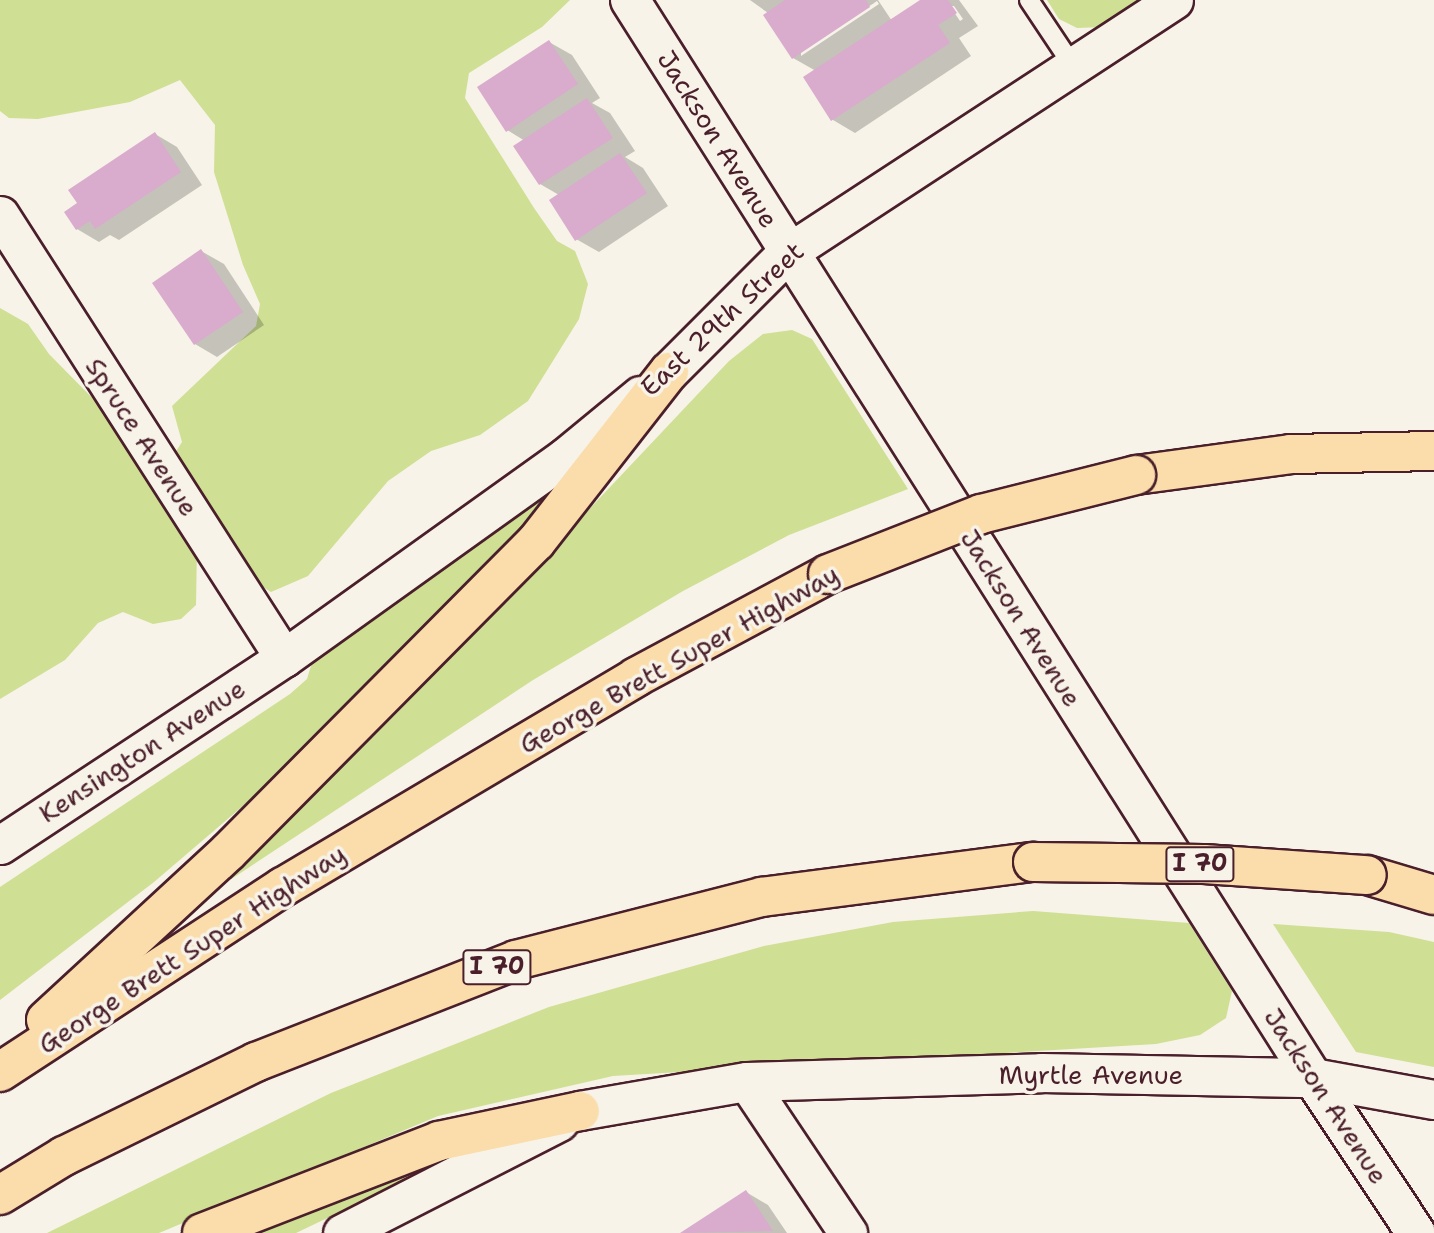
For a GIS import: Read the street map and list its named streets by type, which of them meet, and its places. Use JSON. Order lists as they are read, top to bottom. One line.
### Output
{"streets":{"highway":["George Brett Super Highway","I 70"],"street":["Jackson Avenue","East 29th Street","Spruce Avenue","Kensington Avenue","Myrtle Avenue"]},"crossings":[["Jackson Avenue","East 29th Street"],["Jackson Avenue","Myrtle Avenue"],["East 29th Street","Spruce Avenue"],["East 29th Street","Kensington Avenue"],["Spruce Avenue","Kensington Avenue"]]}
